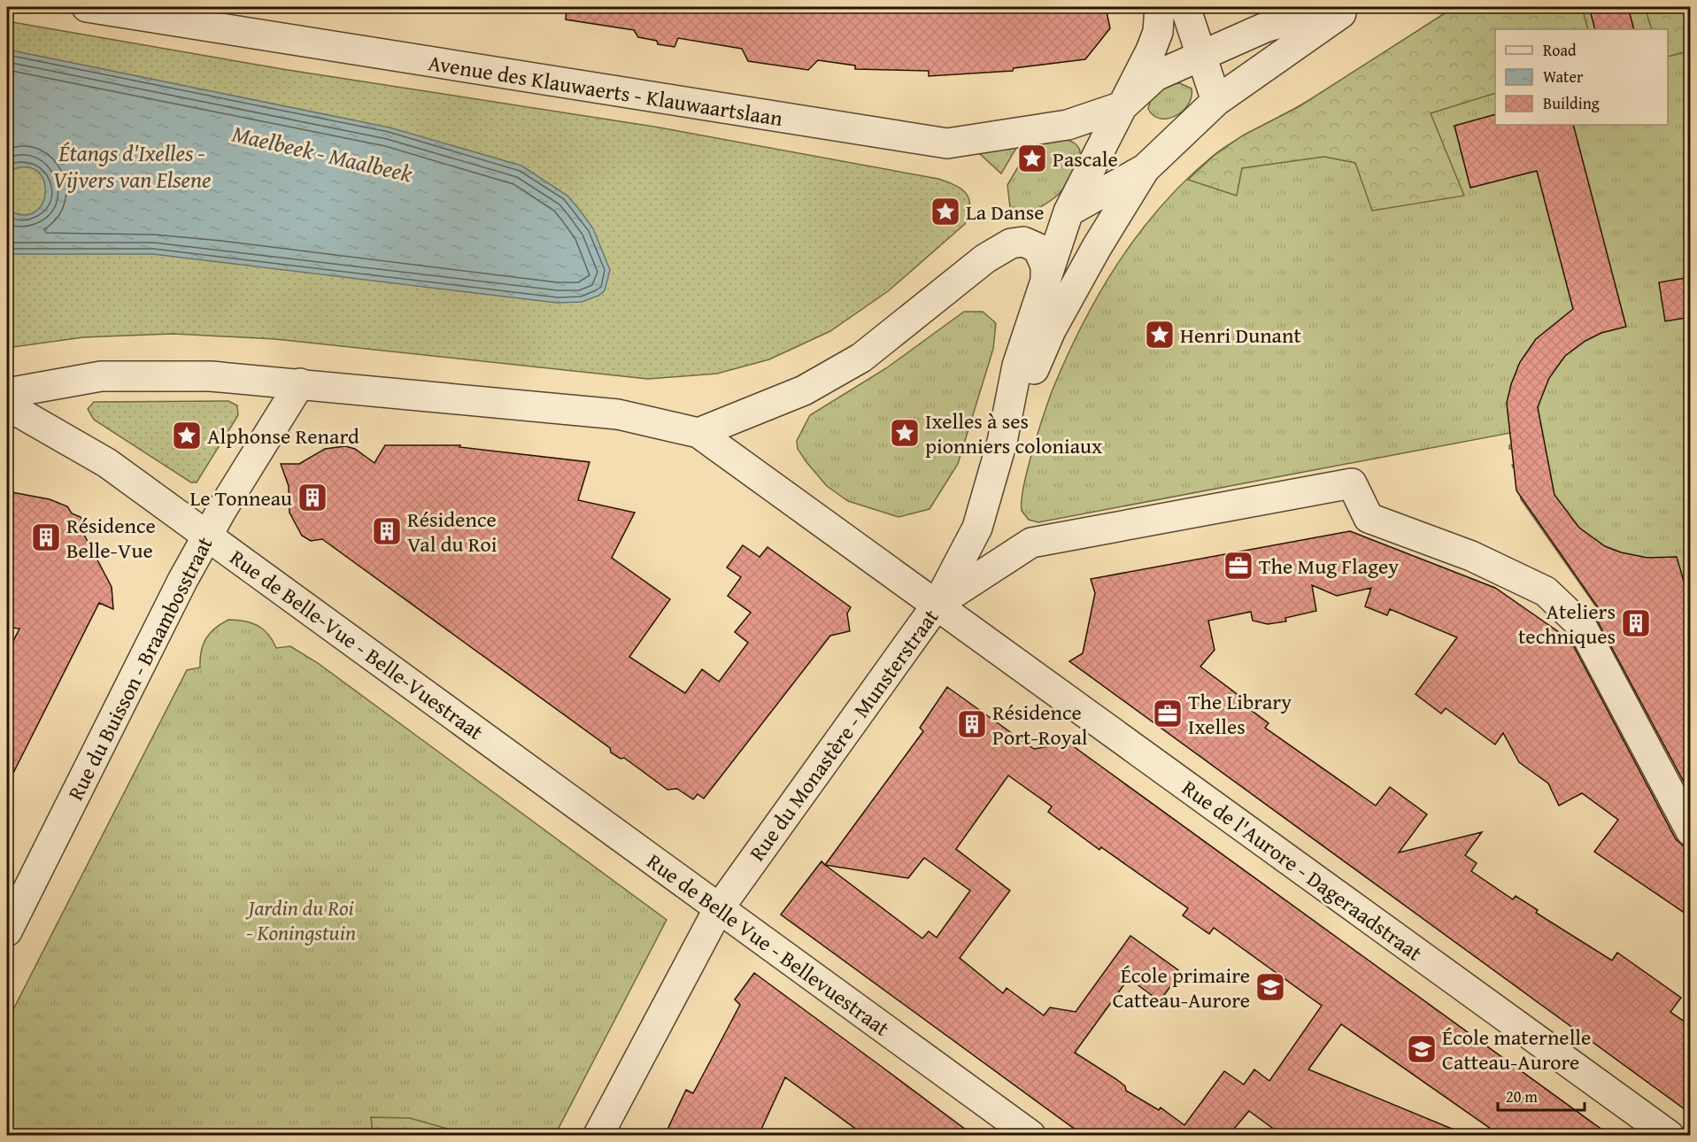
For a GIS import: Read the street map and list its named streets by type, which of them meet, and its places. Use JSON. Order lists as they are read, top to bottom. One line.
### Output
{"streets":{"street":["Avenue des Klauwaerts - Klauwaartslaan","Rue de Belle-Vue - Belle-Vuestraat","Rue du Buisson - Braambosstraat","Rue du Monastère - Munsterstraat","Rue de l'Aurore - Dageraadstraat","Rue de Belle Vue - Bellevuestraat"]},"crossings":[["Rue de Belle-Vue - Belle-Vuestraat","Rue du Buisson - Braambosstraat"],["Rue de Belle-Vue - Belle-Vuestraat","Rue de Belle Vue - Bellevuestraat"],["Rue du Monastère - Munsterstraat","Rue de l'Aurore - Dageraadstraat"],["Rue du Monastère - Munsterstraat","Rue de Belle Vue - Bellevuestraat"]],"water":["Étangs d'Ixelles - Vijvers van Elsene","Maelbeek - Maalbeek"],"parks":["Jardin du Roi - Koningstuin"],"places":{"place":["Pascale","La Danse","Henri Dunant","Ixelles à ses pionniers coloniaux","Alphonse Renard"],"building":["Le Tonneau","Résidence Val du Roi","Résidence Belle-Vue","Ateliers techniques","Résidence Port-Royal"],"office":["The Mug Flagey","The Library Ixelles"],"school or university":["École primaire Catteau-Aurore","École maternelle Catteau-Aurore"]},"legend":["Road","Water","Building"],"scale_bar":"20 m"}
